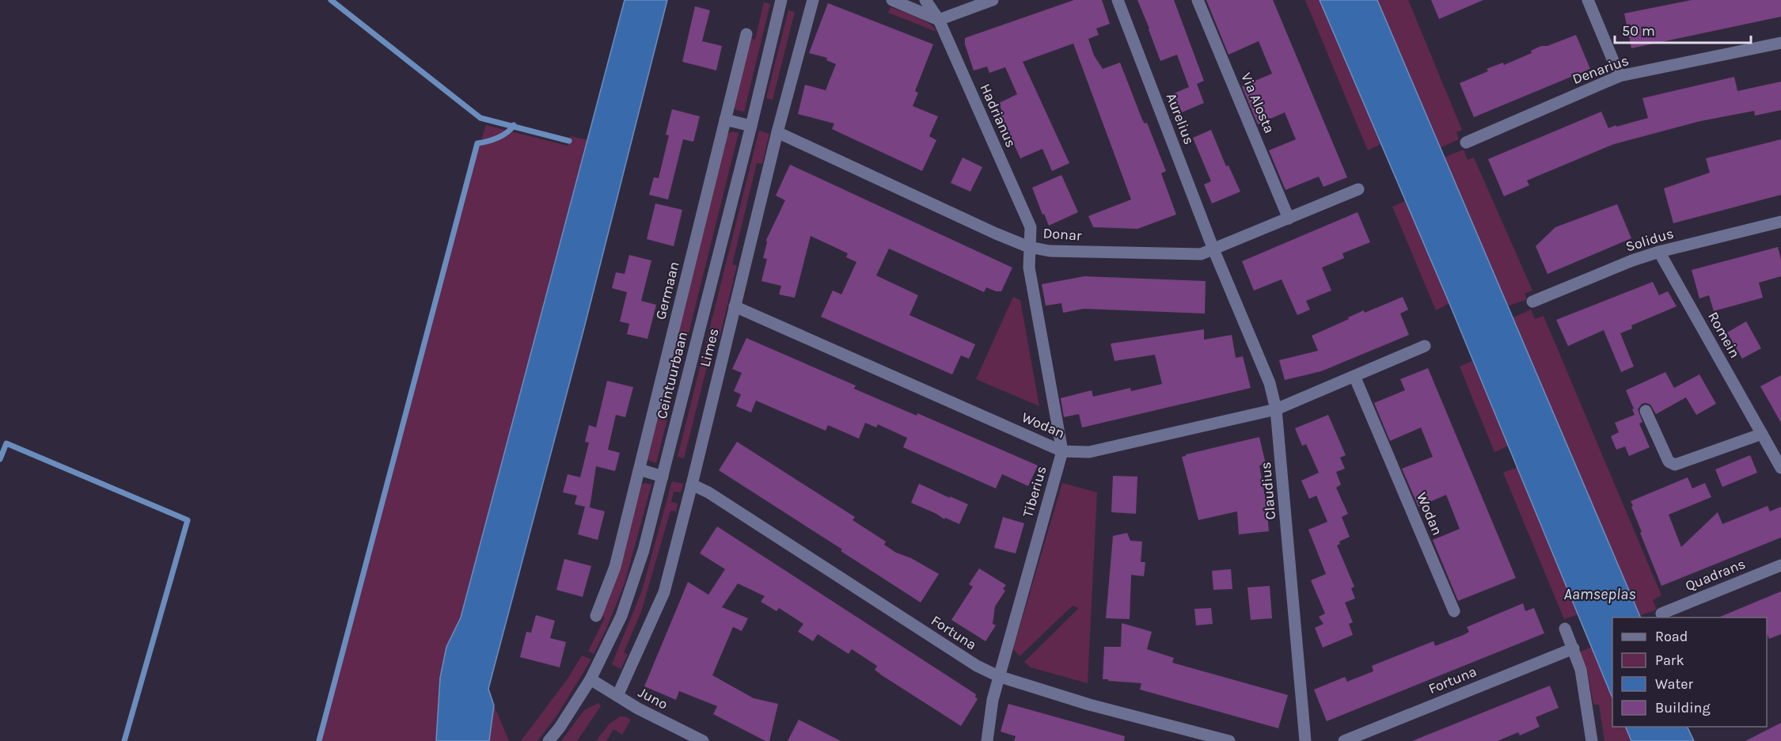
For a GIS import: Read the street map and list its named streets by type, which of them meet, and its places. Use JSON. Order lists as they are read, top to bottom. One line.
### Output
{"streets":{"street":["Denarius","Via Alosta","Hadrianus","Aurelius","Donar","Solidus","Germaan","Romein","Limes","Ceintuurbaan","Wodan","Claudius","Tiberius","Quadrans","Fortuna","Juno"]},"crossings":[["Via Alosta","Donar"],["Hadrianus","Donar"],["Hadrianus","Tiberius"],["Aurelius","Donar"],["Aurelius","Claudius"],["Donar","Limes"],["Donar","Claudius"],["Donar","Tiberius"],["Solidus","Romein"],["Limes","Wodan"],["Limes","Fortuna"],["Limes","Juno"],["Ceintuurbaan","Juno"],["Wodan","Claudius"],["Wodan","Tiberius"],["Tiberius","Fortuna"]],"water":["Aamseplas"],"legend":["Road","Park","Water","Building"],"scale_bar":"50 m"}
